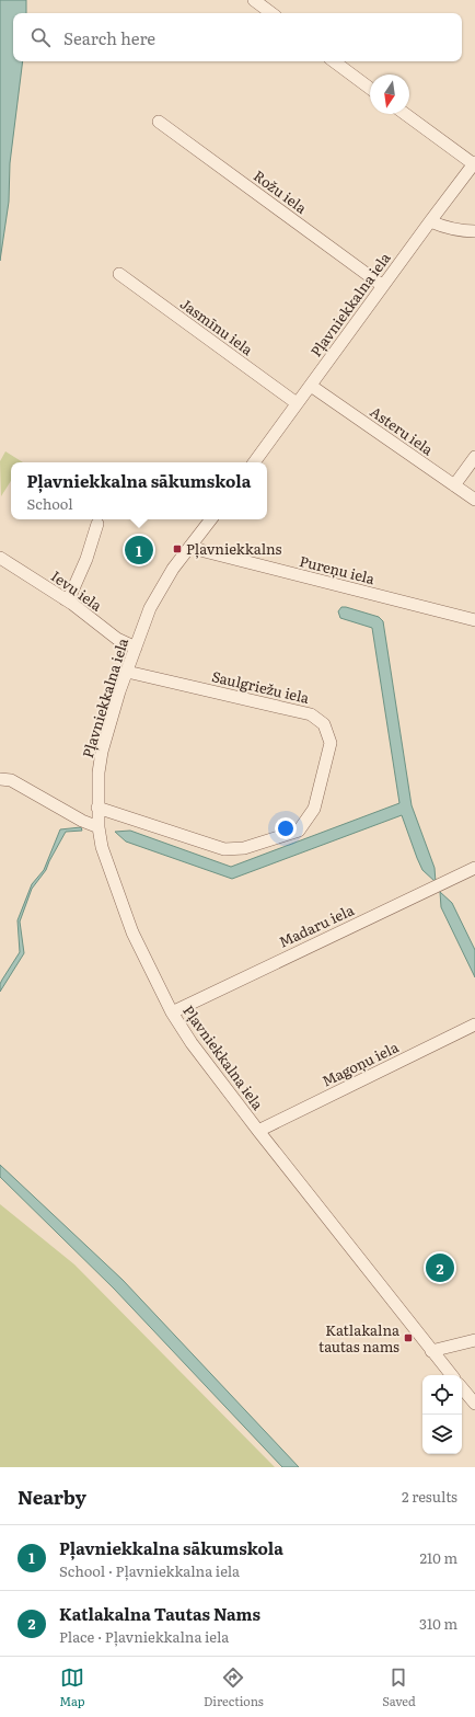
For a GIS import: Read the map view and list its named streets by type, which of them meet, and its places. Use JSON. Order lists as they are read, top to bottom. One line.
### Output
{"streets":{"street":["Rožu iela","Pļavniekkalna iela","Jasmīnu iela","Asteru iela","Pureņu iela","Ievu iela","Saulgriežu iela","Madaru iela","Magoņu iela"]},"crossings":[["Rožu iela","Pļavniekkalna iela"],["Pļavniekkalna iela","Jasmīnu iela"],["Pļavniekkalna iela","Asteru iela"],["Pļavniekkalna iela","Pureņu iela"],["Pļavniekkalna iela","Ievu iela"],["Pļavniekkalna iela","Saulgriežu iela"],["Pļavniekkalna iela","Madaru iela"],["Pļavniekkalna iela","Magoņu iela"]],"places":{"transit":["Pļavniekkalns","Katlakalna tautas nams"]},"north":"bottom","page":{"search":"Search here","popup":["Pļavniekkalna sākumskola","School"],"pins":["1","2"],"heading":["Nearby","2 results"],"list":[{"mark":"1","name":"Pļavniekkalna sākumskola","note":"School · Pļavniekkalna iela","value":"210 m"},{"mark":"2","name":"Katlakalna Tautas Nams","note":"Place · Pļavniekkalna iela","value":"310 m"}],"nav":["Map","Directions","Saved"]}}
